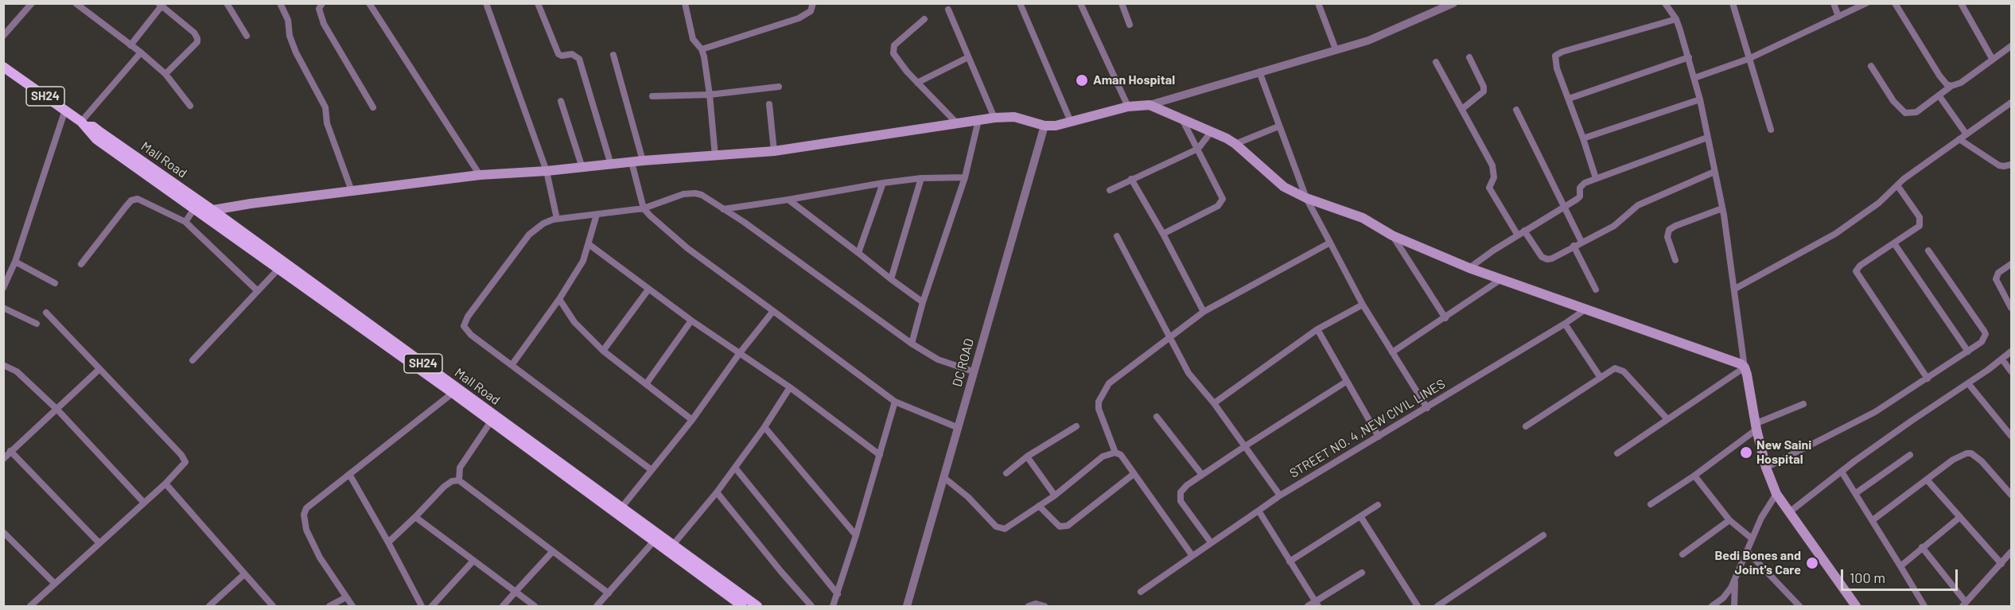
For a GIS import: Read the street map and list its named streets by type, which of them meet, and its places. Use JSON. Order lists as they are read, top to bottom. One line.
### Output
{"streets":{"main road":["SH24","Mall Road"],"street":["DC ROAD","STREET NO. 4 ,NEW CIVIL LINES"]},"places":["Aman Hospital","New Saini Hospital","Bedi Bones and Joint's Care"],"scale_bar":"100 m"}
